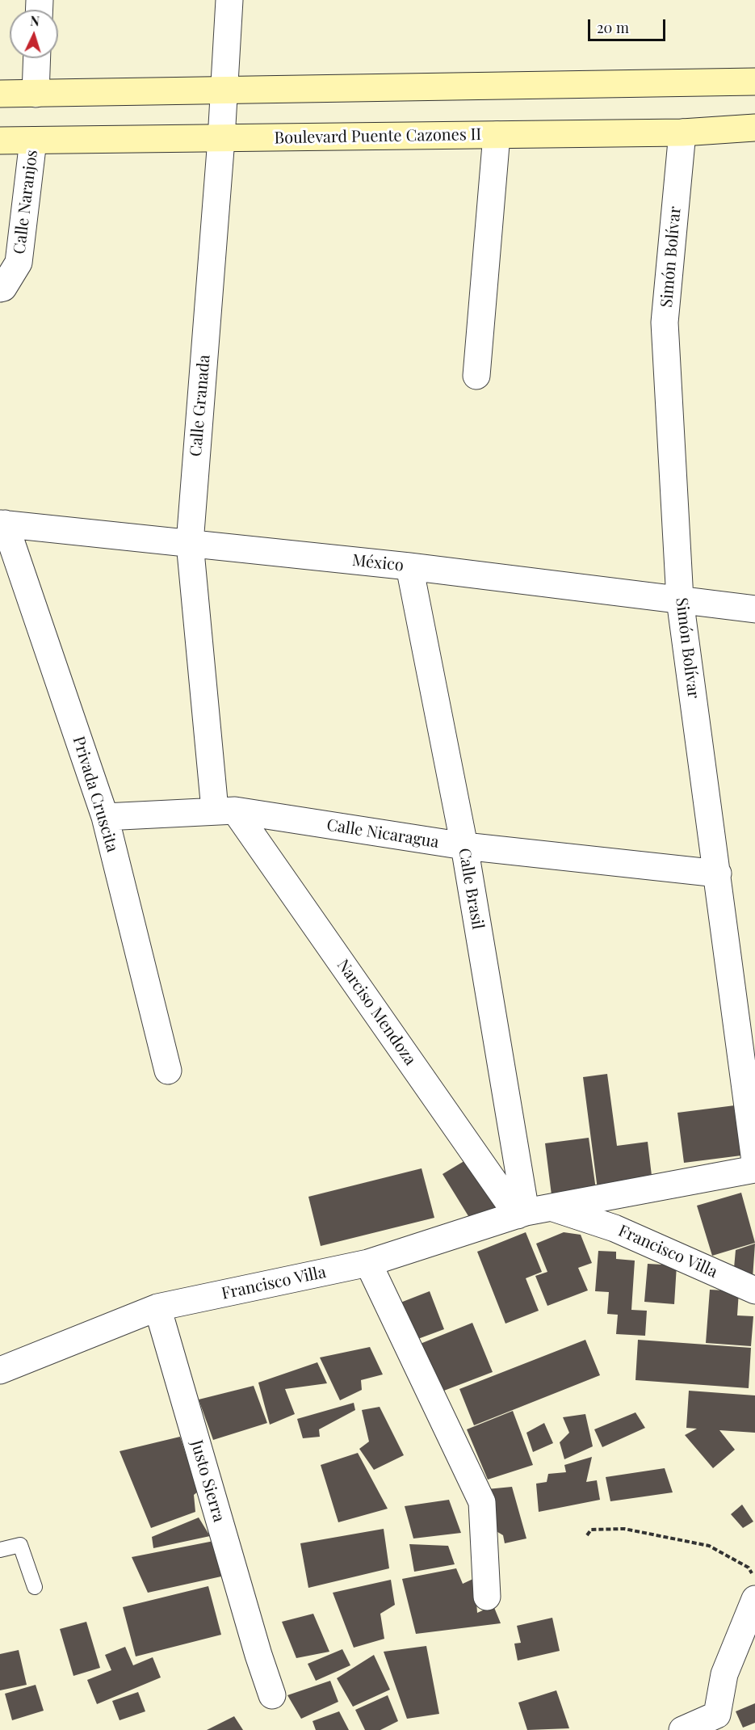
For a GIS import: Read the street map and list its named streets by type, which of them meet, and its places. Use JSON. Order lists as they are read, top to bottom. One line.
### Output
{"streets":{"main road":["Boulevard Puente Cazones II"],"street":["Calle Naranjos","Simón Bolívar","Calle Granada","México","Privada Cruscita","Calle Nicaragua","Calle Brasil","Narciso Mendoza","Francisco Villa","Justo Sierra"]},"crossings":[["Boulevard Puente Cazones II","Calle Naranjos"],["Boulevard Puente Cazones II","Simón Bolívar"],["Boulevard Puente Cazones II","Calle Granada"],["Simón Bolívar","México"],["Simón Bolívar","Calle Nicaragua"],["Calle Granada","México"],["Calle Granada","Calle Nicaragua"],["Calle Granada","Narciso Mendoza"],["México","Privada Cruscita"],["México","Calle Brasil"],["Privada Cruscita","Calle Nicaragua"],["Calle Nicaragua","Calle Brasil"],["Calle Nicaragua","Narciso Mendoza"],["Calle Brasil","Narciso Mendoza"],["Calle Brasil","Francisco Villa"],["Narciso Mendoza","Francisco Villa"],["Francisco Villa","Justo Sierra"]],"scale_bar":"20 m","north":"top"}
